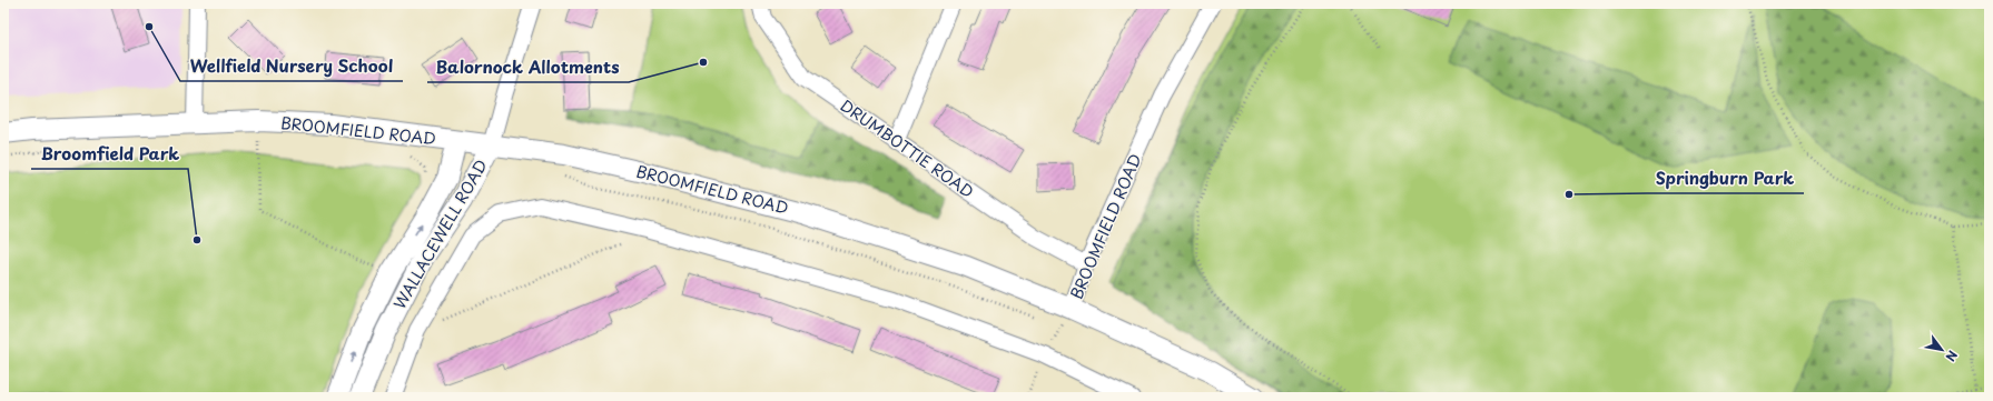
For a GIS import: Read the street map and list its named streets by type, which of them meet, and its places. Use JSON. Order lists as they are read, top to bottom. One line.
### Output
{"streets":{"street":["BROOMFIELD ROAD","DRUMBOTTIE ROAD","WALLACEWELL ROAD"]},"crossings":[["BROOMFIELD ROAD","DRUMBOTTIE ROAD"],["BROOMFIELD ROAD","WALLACEWELL ROAD"]],"places":["Wellfield Nursery School","Balornock Allotments","Springburn Park","Broomfield Park"],"north":"bottom right"}
